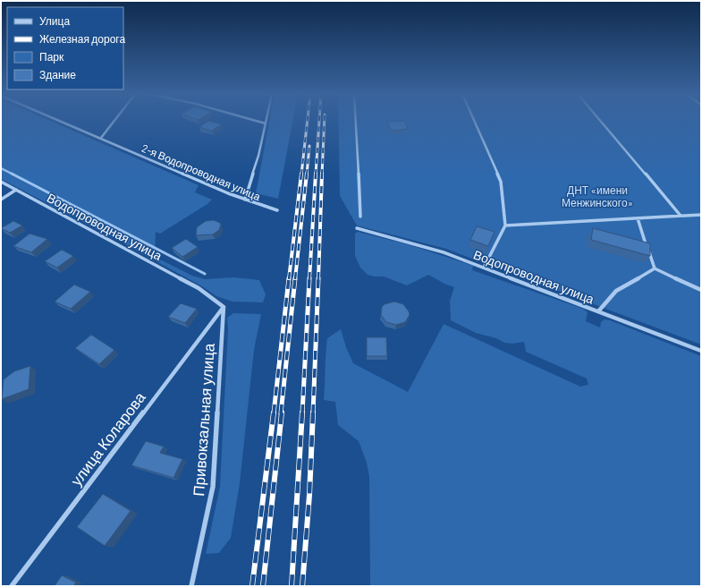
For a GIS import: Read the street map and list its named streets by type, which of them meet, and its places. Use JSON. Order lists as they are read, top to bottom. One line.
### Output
{"streets":{"street":["2-я Водопроводная улица","Водопроводная улица","Привокзальная улица","улица Коларова"]},"crossings":[["Водопроводная улица","Привокзальная улица"],["Водопроводная улица","улица Коларова"],["Привокзальная улица","улица Коларова"]],"parks":["ДНТ «имени Менжинского»"],"legend":["Улица","Железная дорога","Парк","Здание"]}
